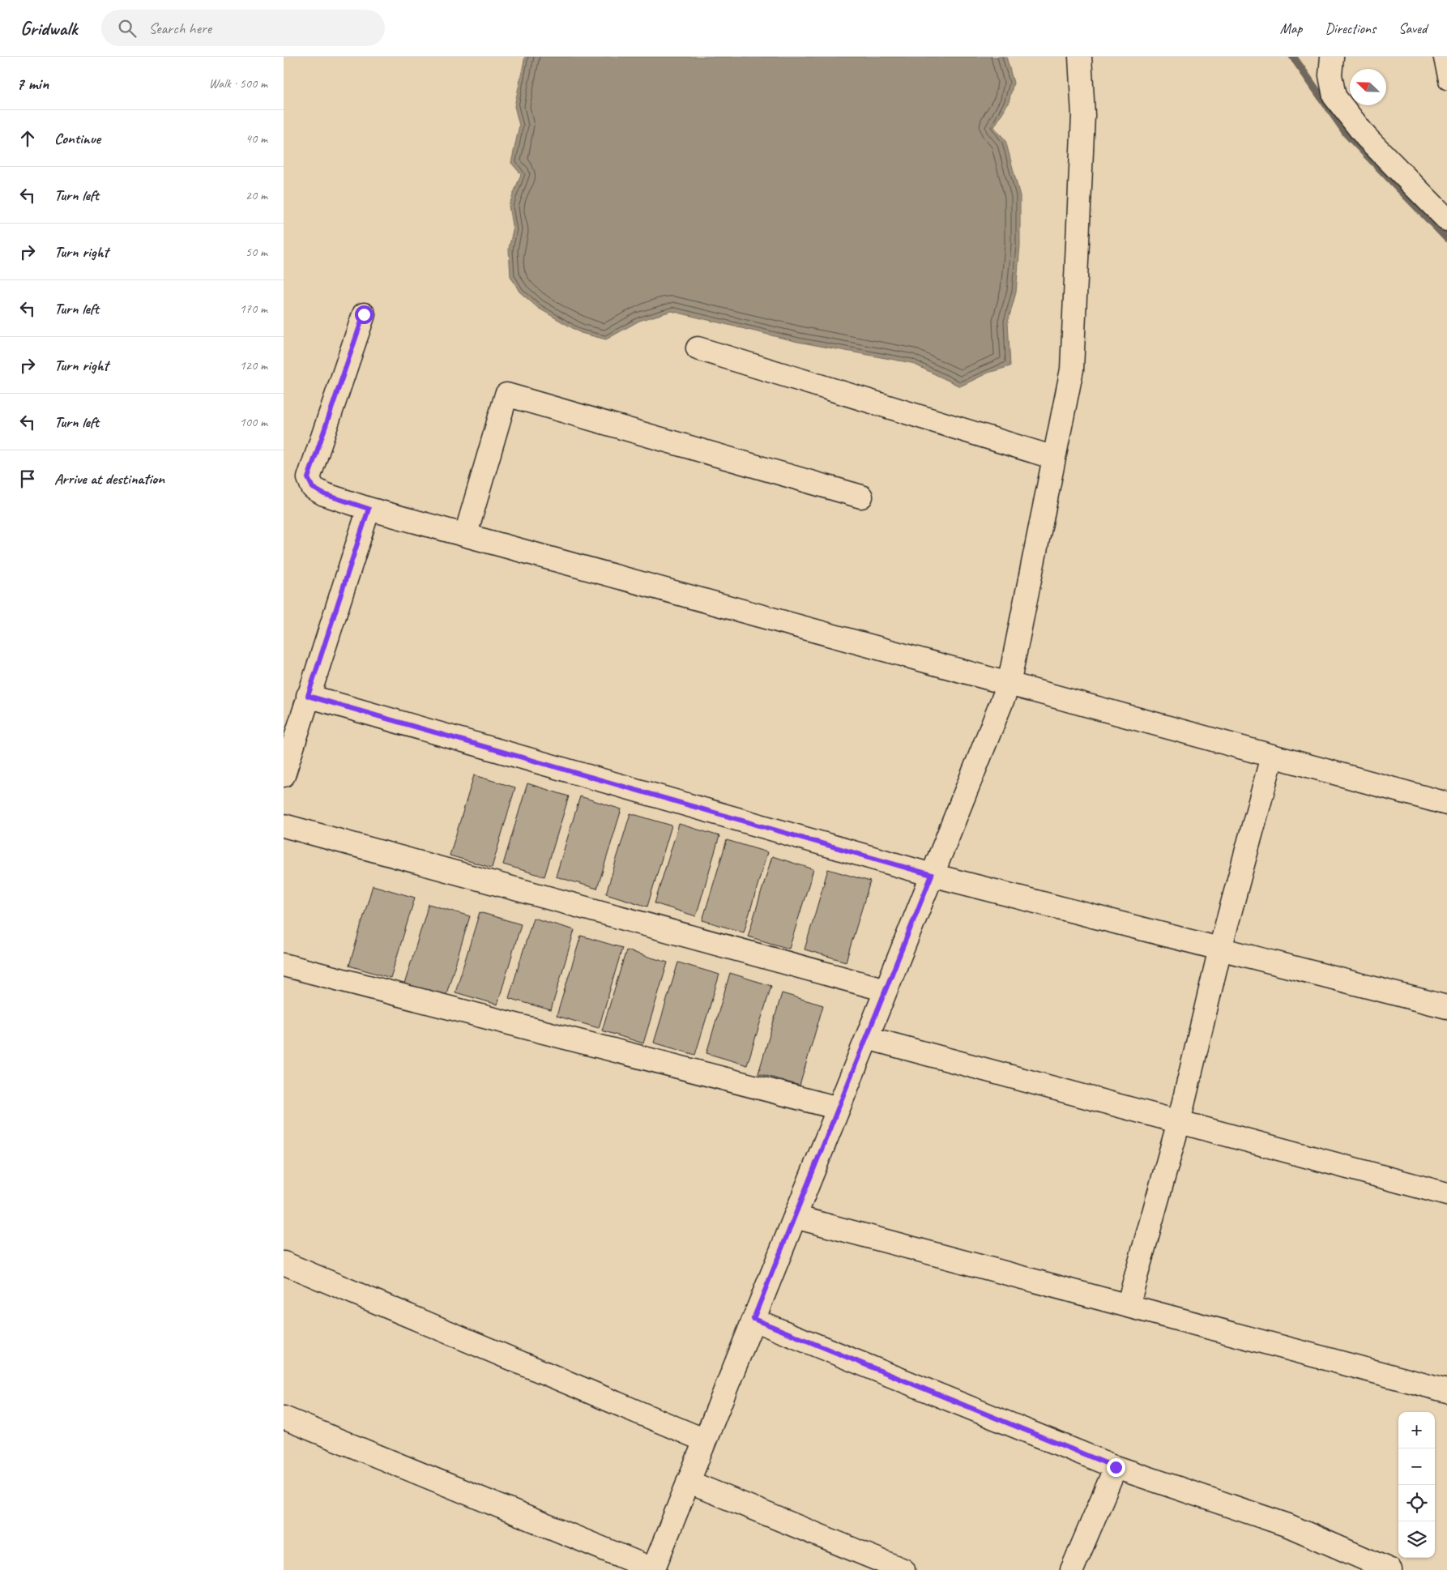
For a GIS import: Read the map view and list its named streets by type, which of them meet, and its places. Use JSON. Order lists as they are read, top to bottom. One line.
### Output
{"north":"top left","page":{"header":"Gridwalk","search":"Search here","nav":["Map","Directions","Saved"],"heading":["7 min","Walk · 500 m"],"list":[["Continue","40 m"],["Turn left","20 m"],["Turn right","50 m"],["Turn left","170 m"],["Turn right","120 m"],["Turn left","100 m"],"Arrive at destination"],"map_buttons":["+","−"]}}
